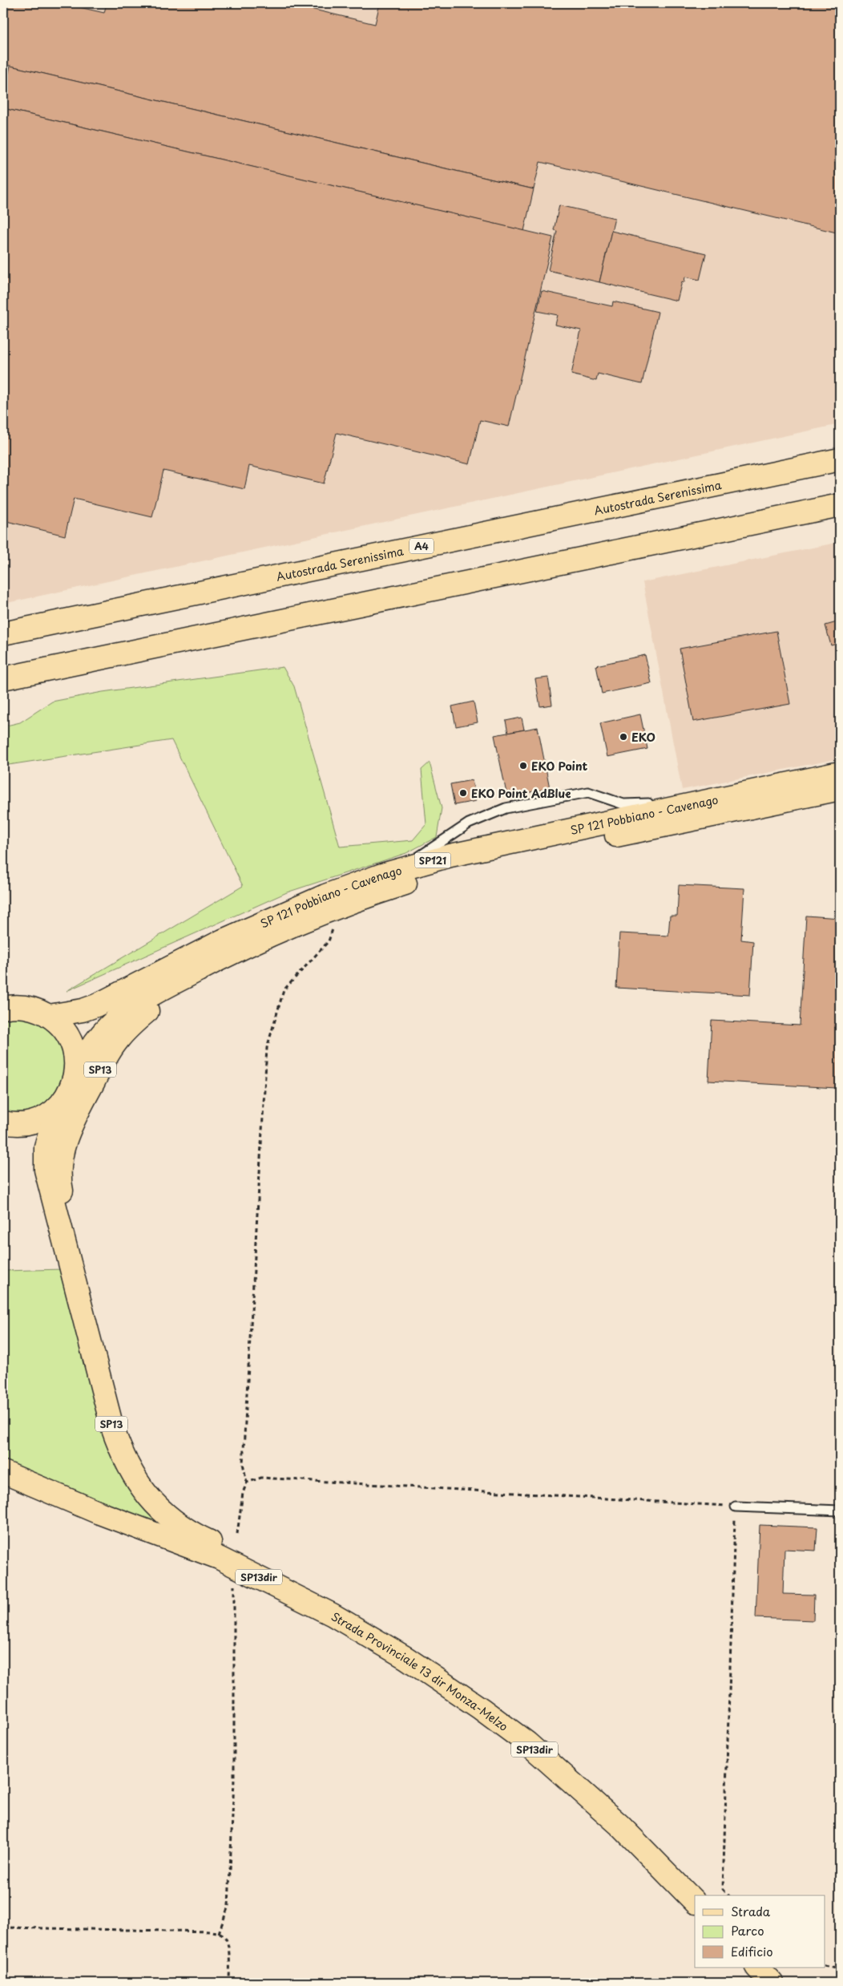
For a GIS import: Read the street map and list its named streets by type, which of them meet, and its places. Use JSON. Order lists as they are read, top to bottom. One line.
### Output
{"streets":{"main road":["Autostrada Serenissima","A4","SP 121 Pobbiano - Cavenago","SP121","SP13","SP13dir","Strada Provinciale 13 dir Monza-Melzo"]},"crossings":[["SP 121 Pobbiano - Cavenago","SP13"],["SP13","Strada Provinciale 13 dir Monza-Melzo"]],"places":["EKO","EKO Point","EKO Point AdBlue"],"legend":["Strada","Parco","Edificio"]}
